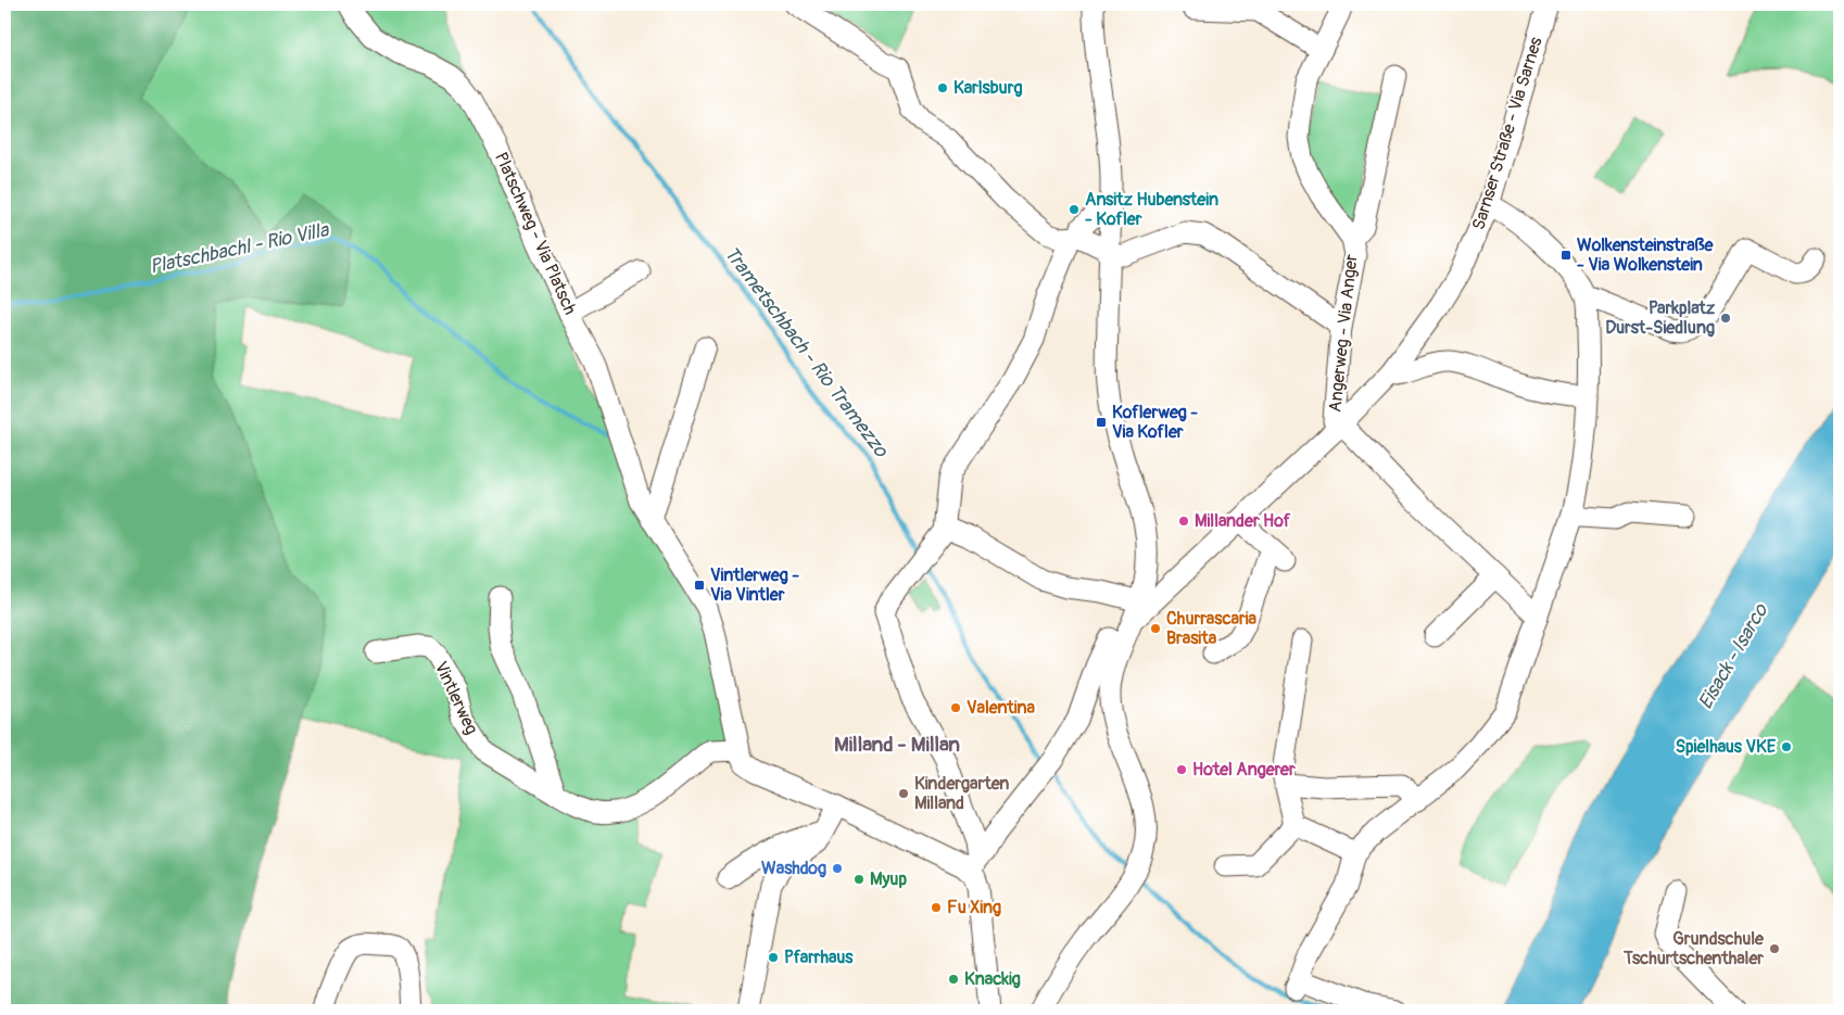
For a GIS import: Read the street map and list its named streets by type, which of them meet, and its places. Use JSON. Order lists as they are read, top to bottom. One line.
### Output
{"streets":{"street":["Sarnser Straße - Via Sarnes","Platschweg - Via Platsch","Angerweg - Via Anger","Vintlerweg"]},"crossings":[["Sarnser Straße - Via Sarnes","Angerweg - Via Anger"],["Platschweg - Via Platsch","Vintlerweg"]],"districts":["Milland - Millan"],"water":["Platschbachl - Rio Villa","Trametschbach - Rio Tramezzo","Eisack - Isarco"],"places":{"other":["Karlsburg","Ansitz Hubenstein - Kofler","Parkplatz Durst-Siedlung","Millander Hof","Churrascaria Brasita","Valentina","Spielhaus VKE","Hotel Angerer","Kindergarten Milland","Washdog","Myup","Fu Xing","Grundschule Tschurtschenthaler","Pfarrhaus","Knackig"],"transit":["Wolkensteinstraße - Via Wolkenstein","Koflerweg - Via Kofler","Vintlerweg - Via Vintler"]}}
